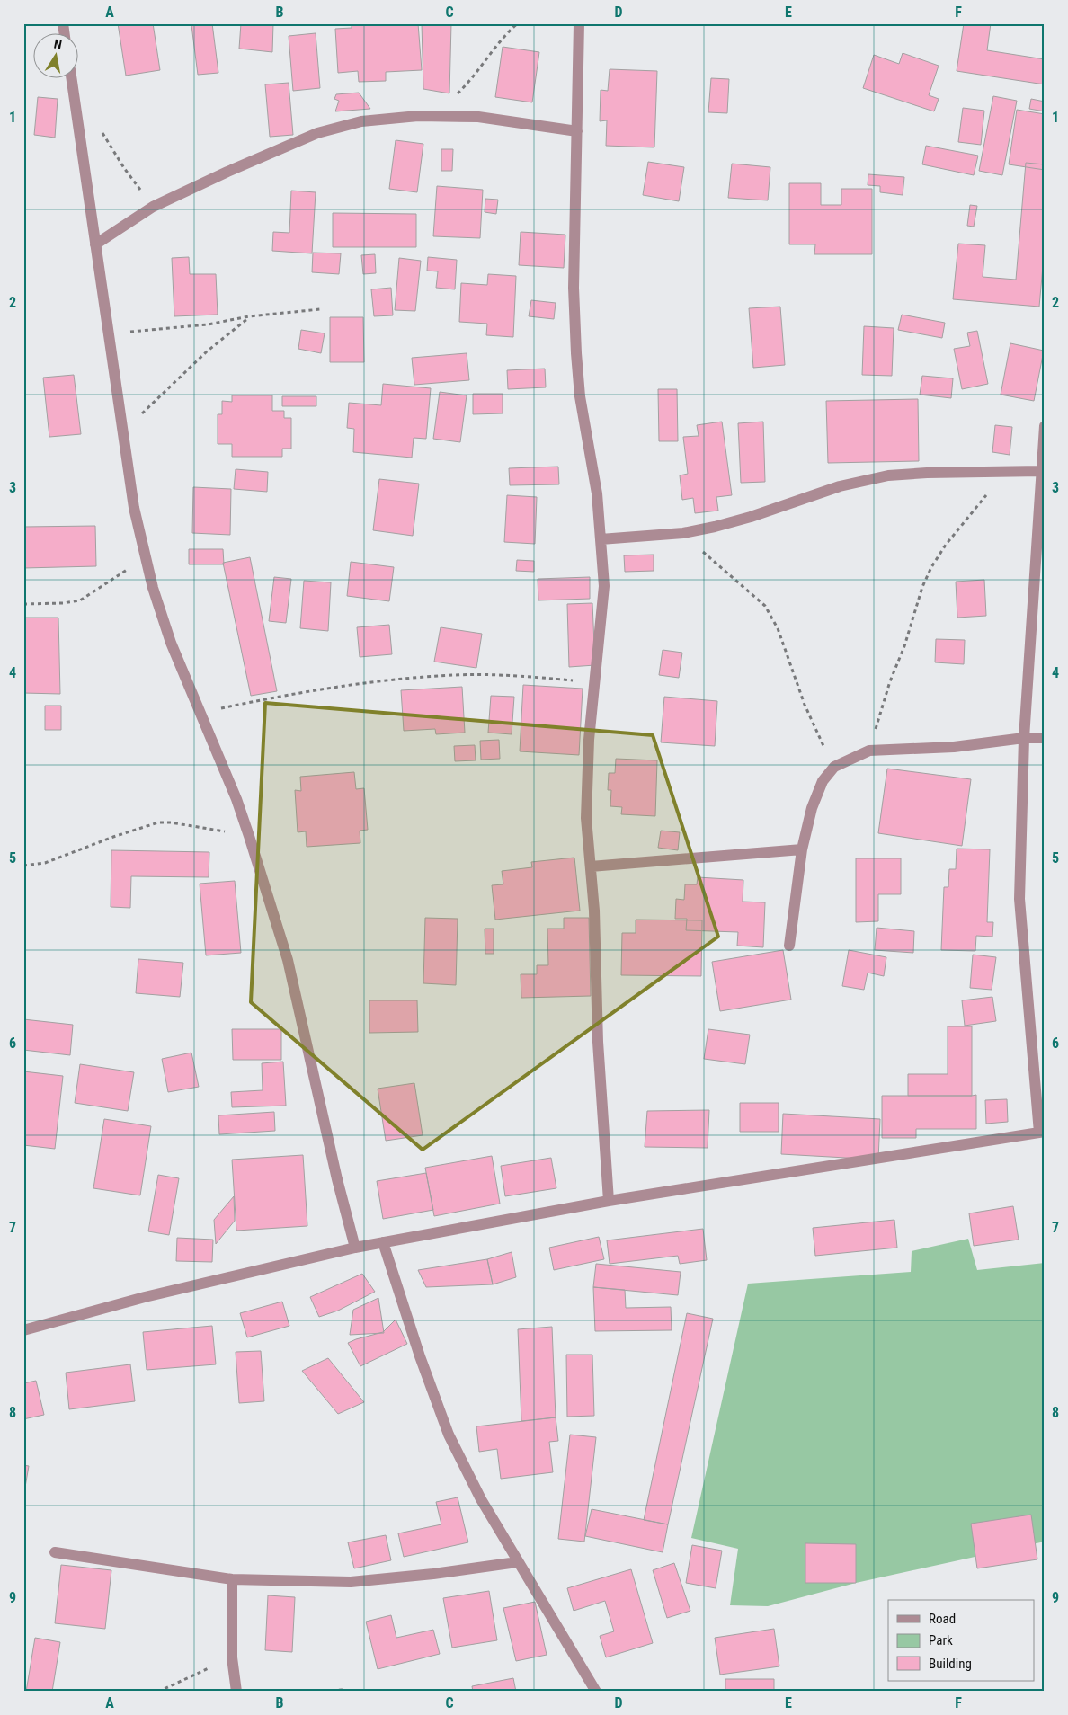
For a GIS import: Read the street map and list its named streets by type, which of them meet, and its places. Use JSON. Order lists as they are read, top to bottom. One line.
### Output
{"legend":["Road","Park","Building"],"north":"top","grid":{"columns":["A","B","C","D","E","F"],"rows":["1","2","3","4","5","6","7","8","9"]}}
